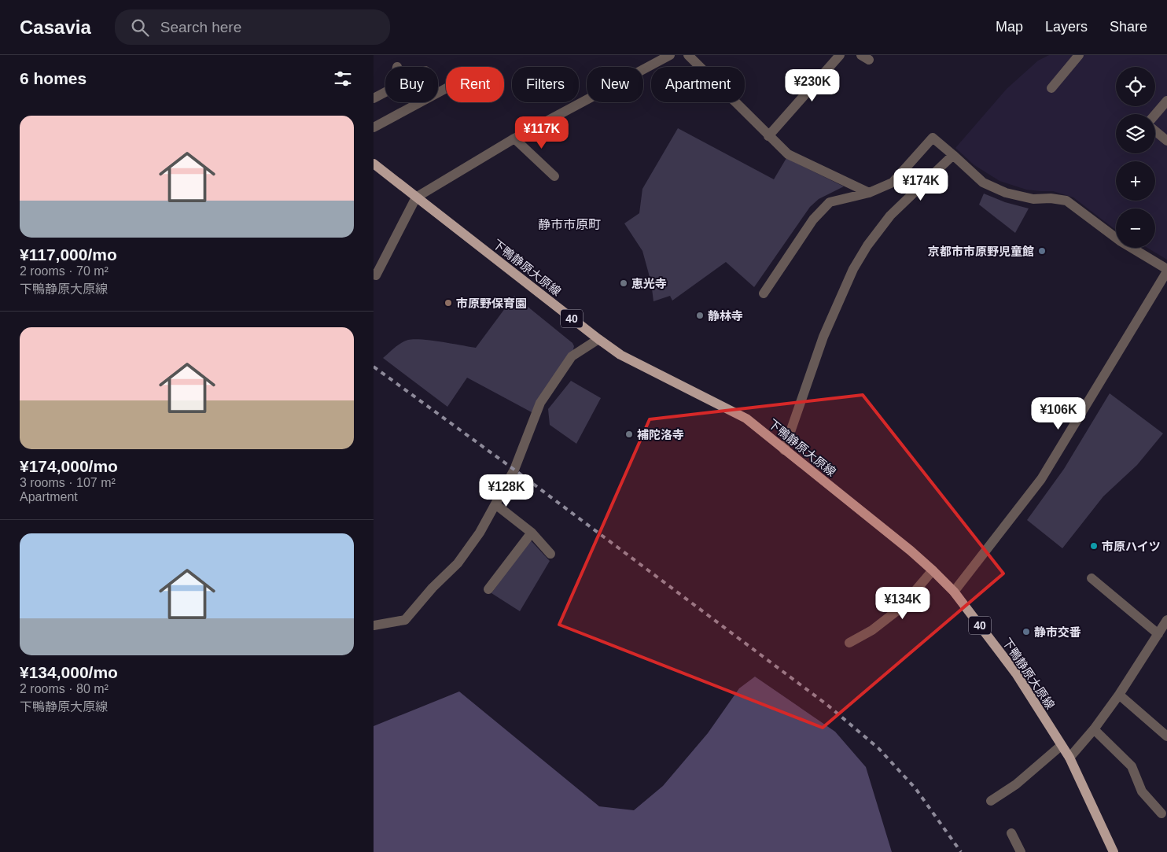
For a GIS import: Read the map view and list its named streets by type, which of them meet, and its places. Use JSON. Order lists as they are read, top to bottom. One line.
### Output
{"streets":{"main road":["下鴨静原大原線","40"]},"districts":["静市市原町"],"places":["京都市市原野児童館","恵光寺","市原野保育園","静林寺","補陀洛寺","市原ハイツ","静市交番"],"page":{"header":"Casavia","search":"Search here","nav":["Map","Layers","Share"],"heading":"6 homes","map_buttons":["+","−"],"chip":["Buy","Rent","Filters","New","Apartment"],"price":["¥230K","¥117K","¥174K","¥106K","¥128K","¥134K"],"list":[{"name":"¥117,000/mo","note":"2 rooms · 70 m² · 下鴨静原大原線"},{"name":"¥174,000/mo","note":"3 rooms · 107 m² · Apartment"},{"name":"¥134,000/mo","note":"2 rooms · 80 m² · 下鴨静原大原線"}]}}
